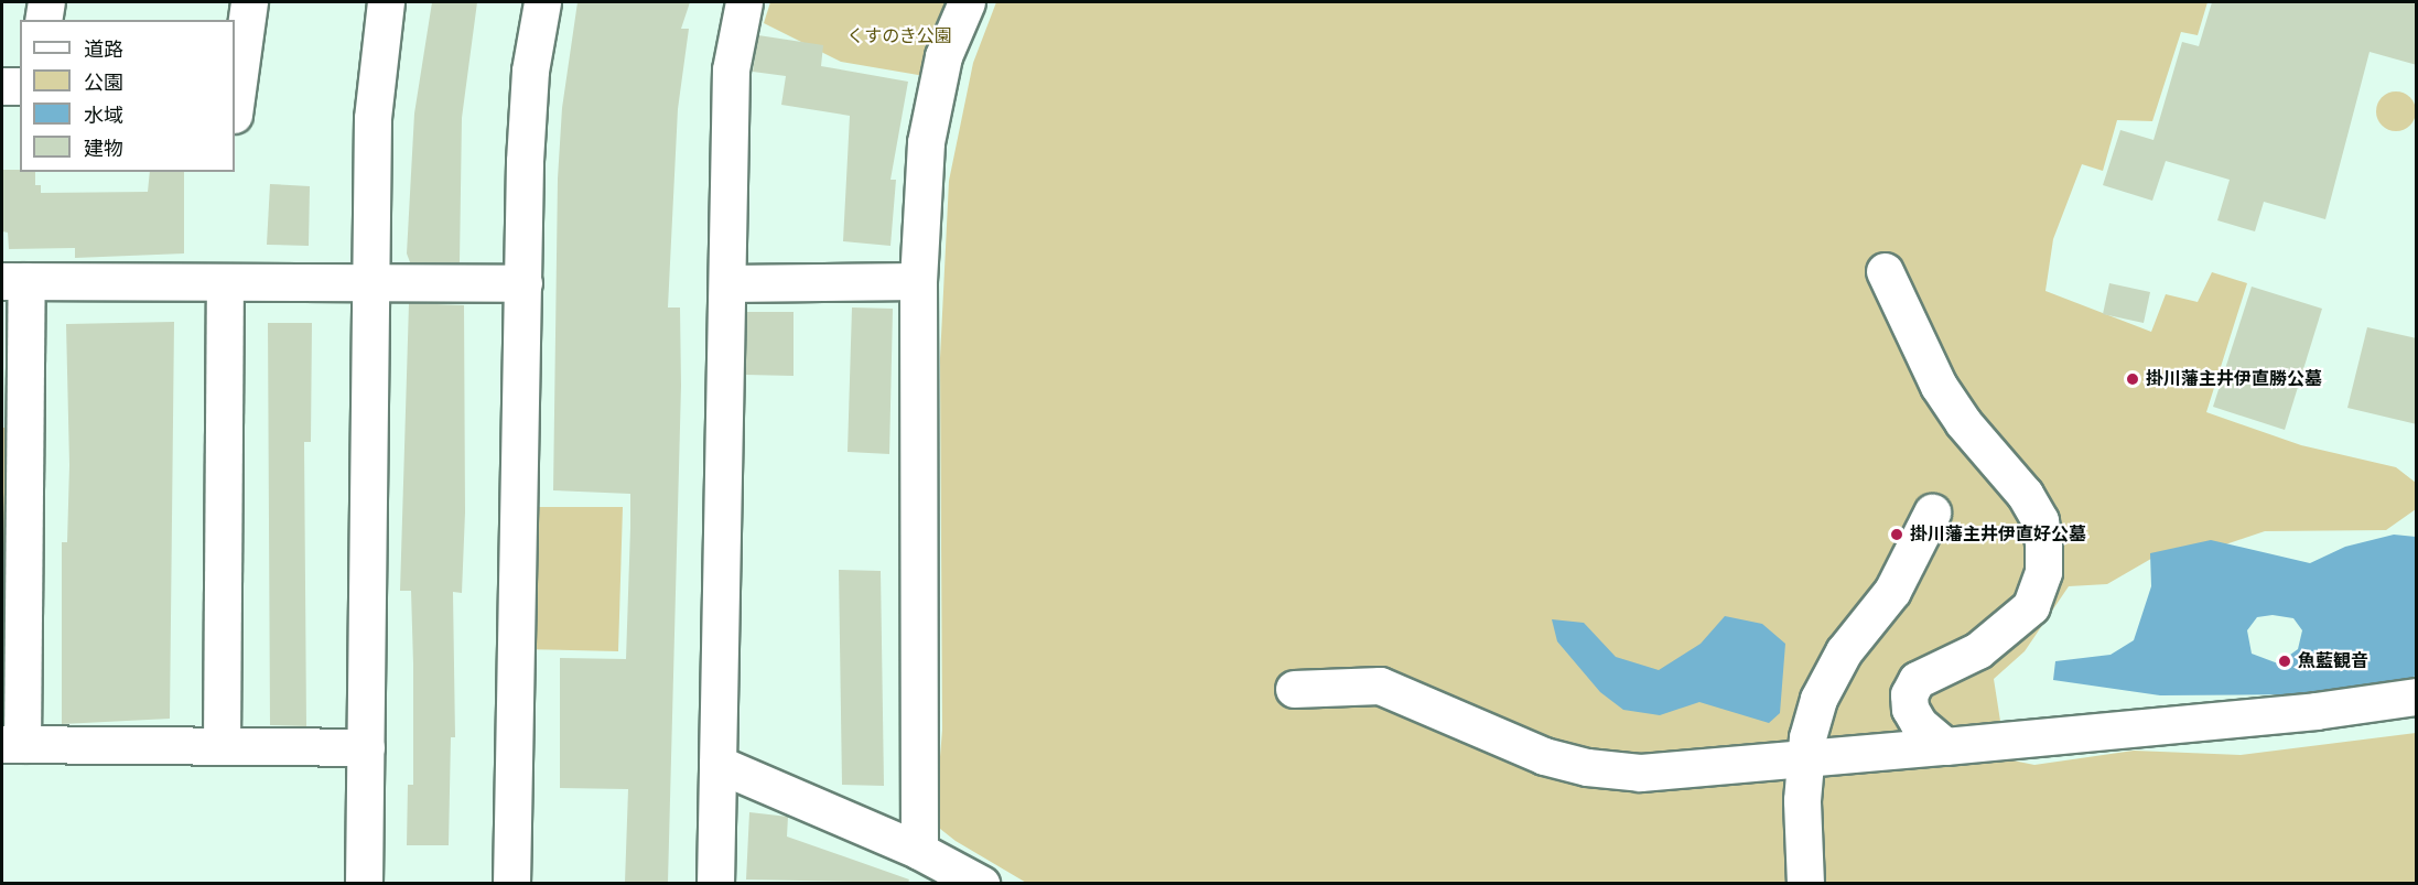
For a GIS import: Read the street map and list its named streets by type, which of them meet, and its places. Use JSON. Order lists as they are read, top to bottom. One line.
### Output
{"parks":["くすのき公園"],"places":["掛川藩主井伊直勝公墓","掛川藩主井伊直好公墓","魚藍観音"],"legend":["道路","公園","水域","建物"]}
